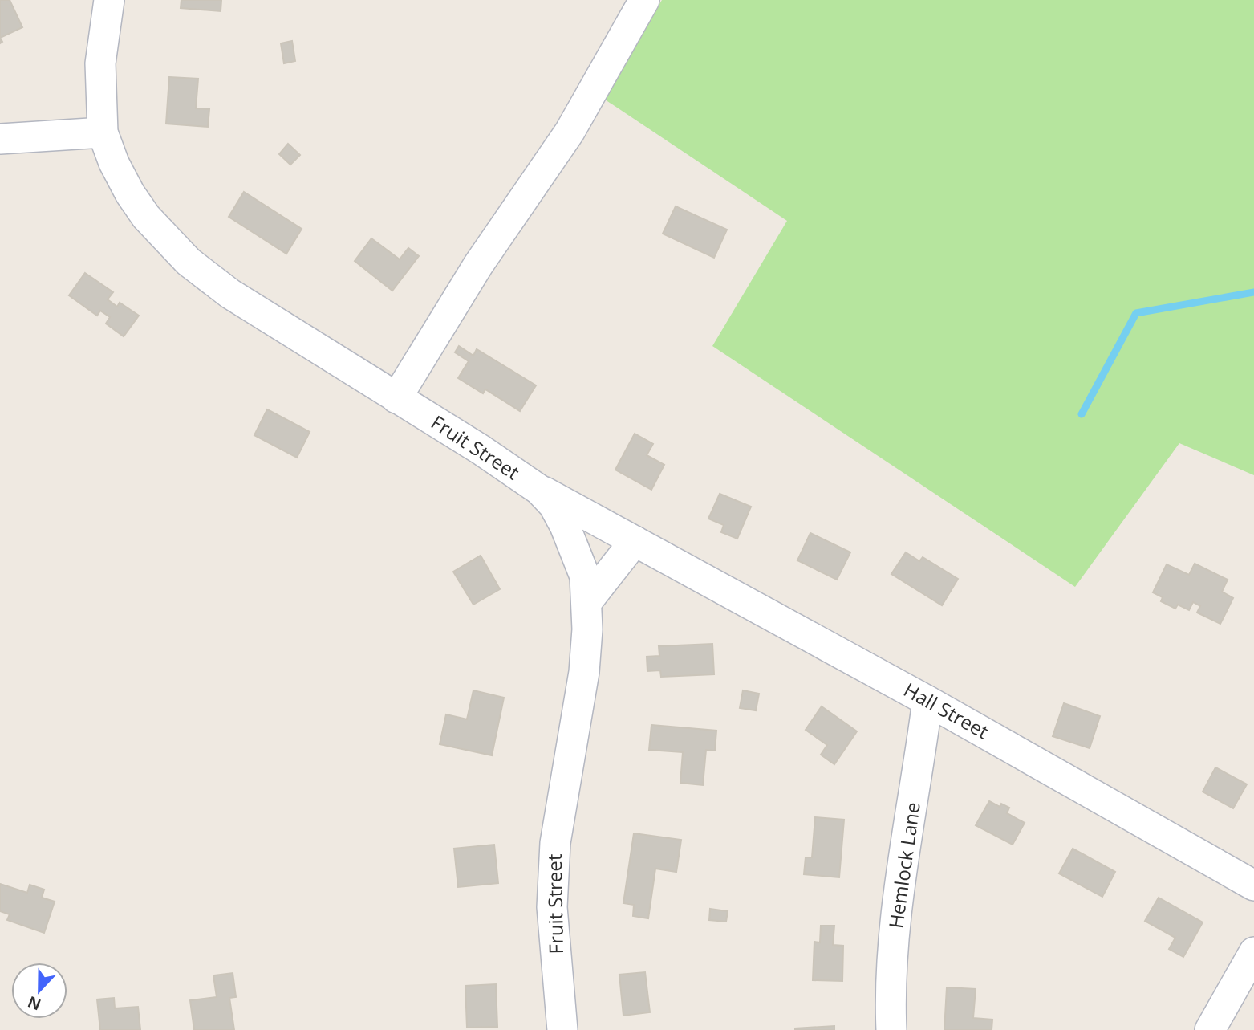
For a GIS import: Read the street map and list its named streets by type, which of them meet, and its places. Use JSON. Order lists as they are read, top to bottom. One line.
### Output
{"streets":{"street":["Fruit Street","Hall Street","Hemlock Lane"]},"crossings":[["Fruit Street","Hall Street"],["Hall Street","Hemlock Lane"]],"north":"bottom"}
